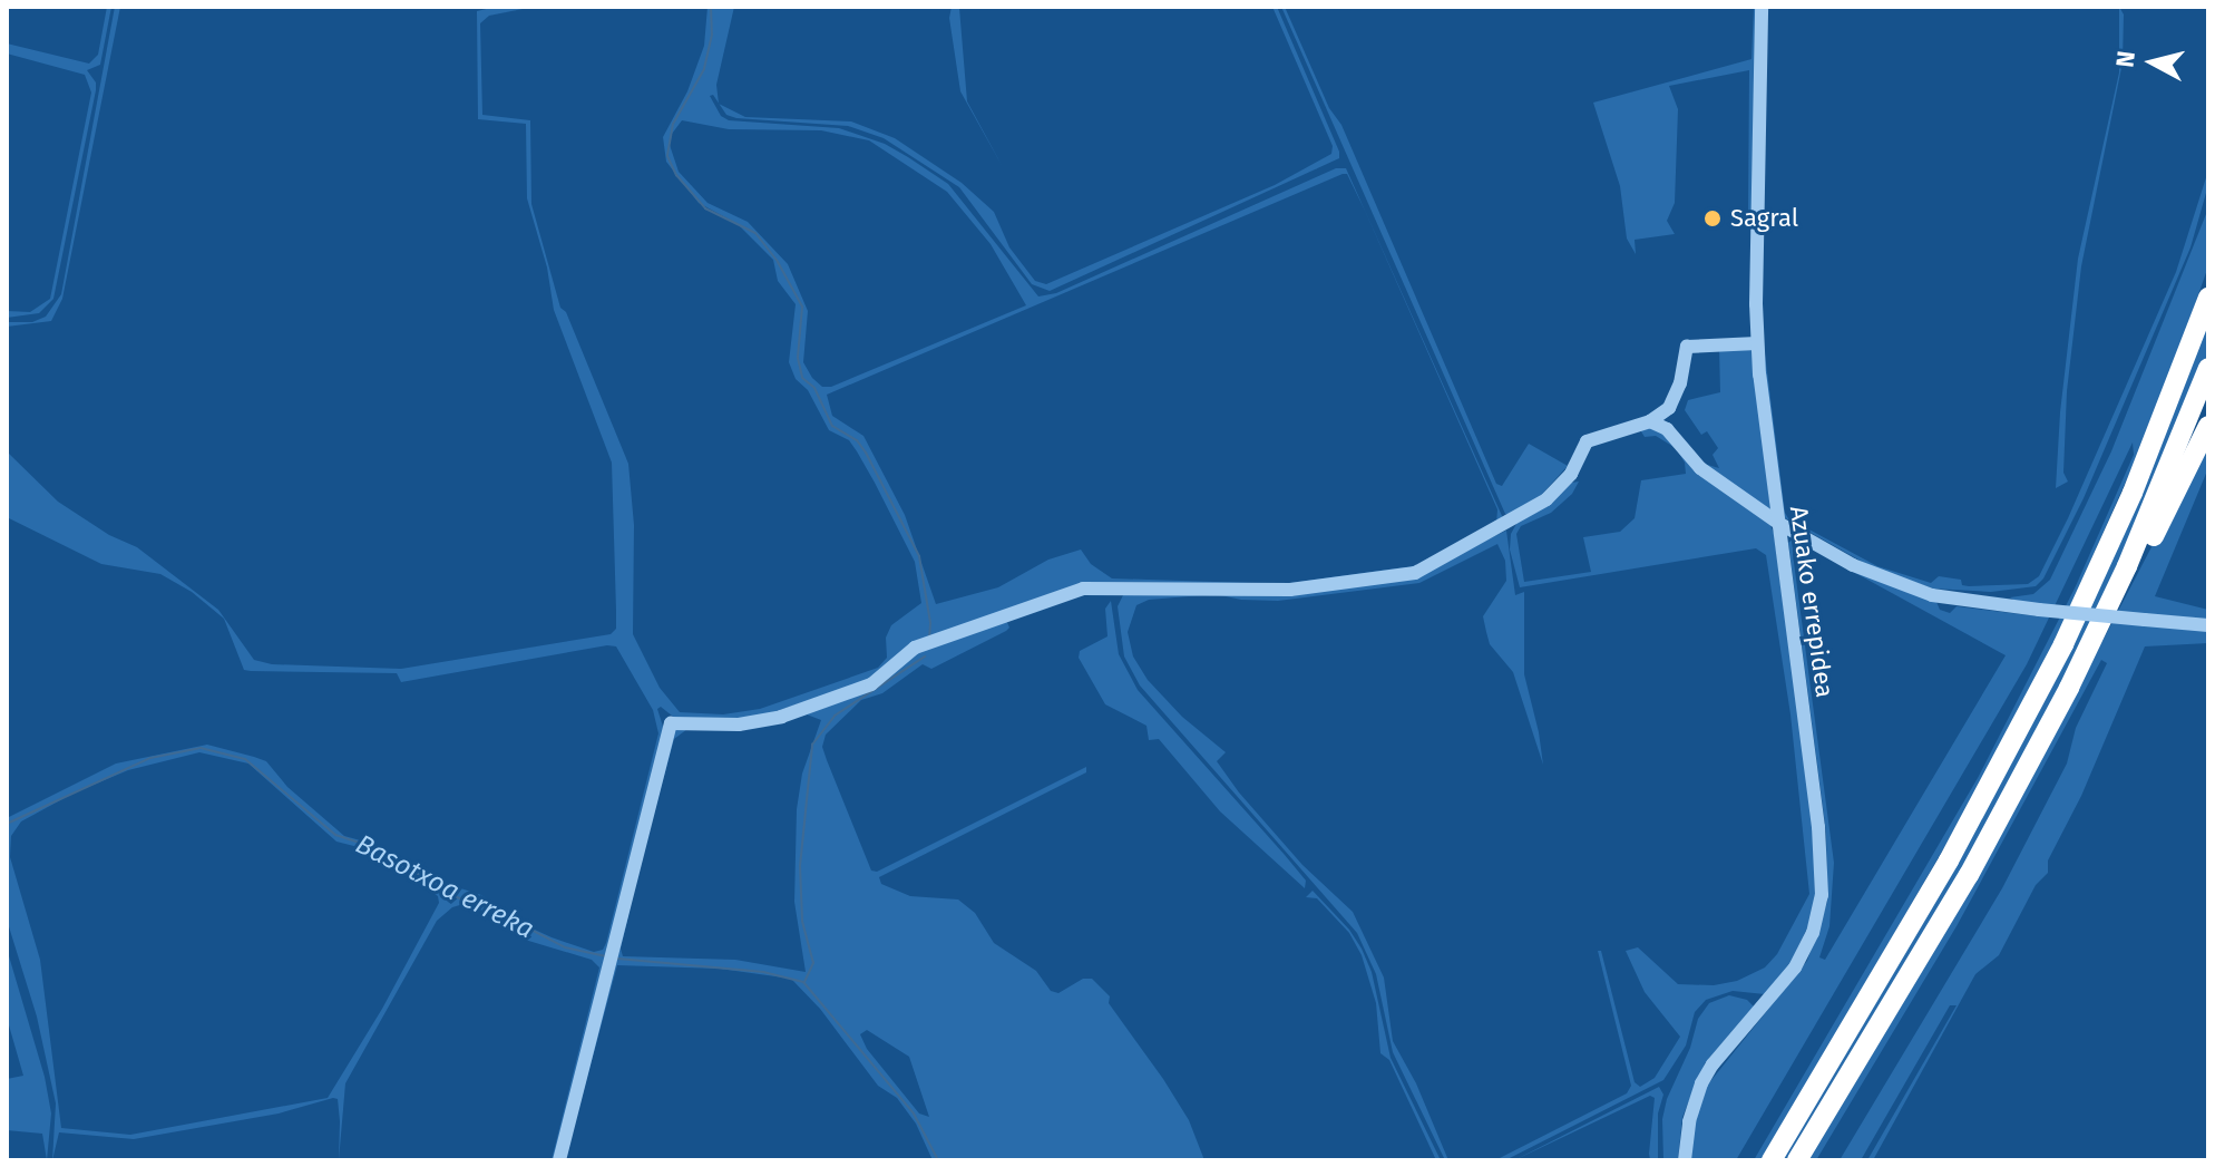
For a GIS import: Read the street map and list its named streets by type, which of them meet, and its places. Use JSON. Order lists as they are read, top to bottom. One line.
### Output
{"streets":{"street":["Azuako errepidea"]},"water":["Basotxoa erreka"],"places":["Sagral"],"north":"left"}
